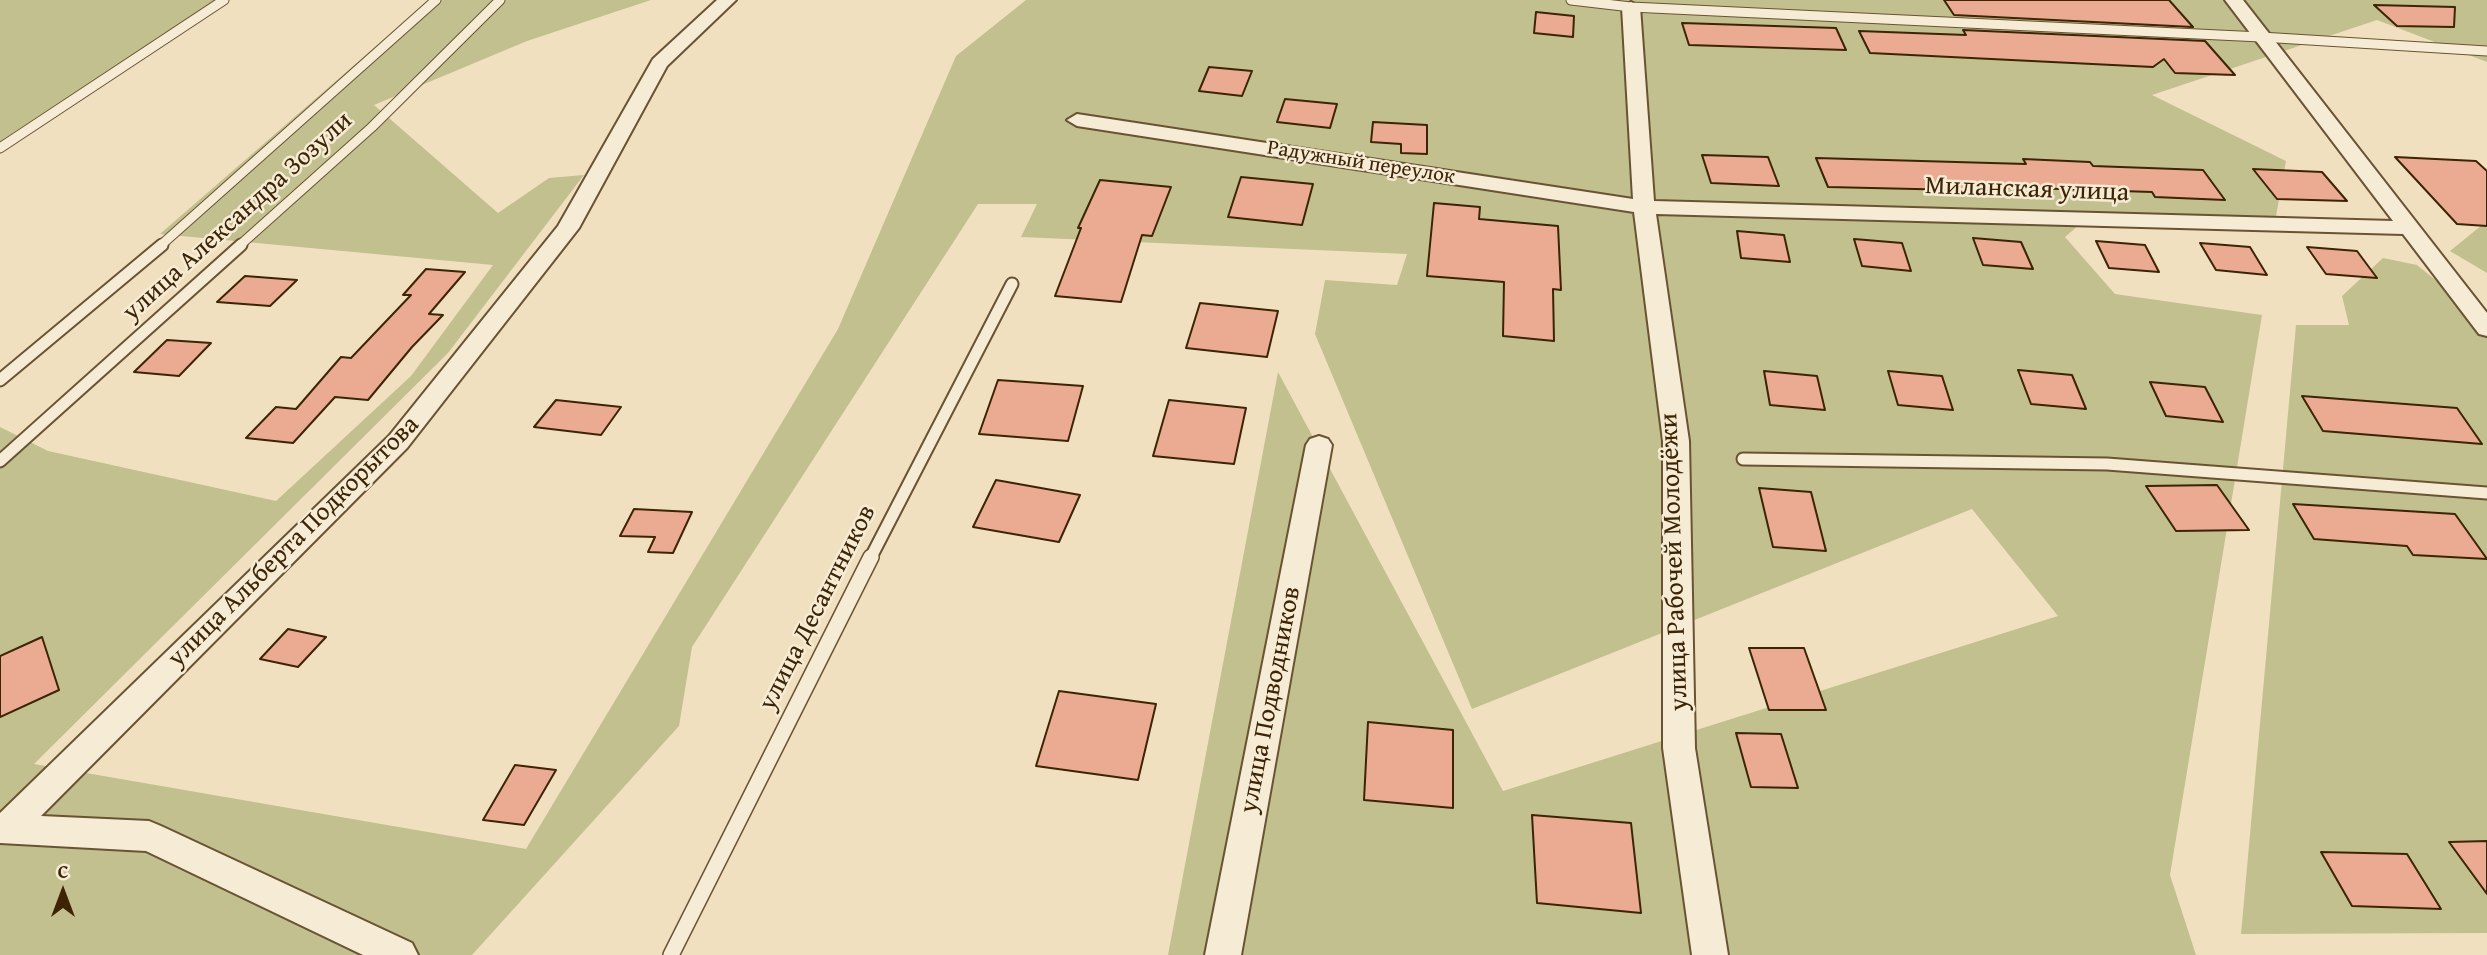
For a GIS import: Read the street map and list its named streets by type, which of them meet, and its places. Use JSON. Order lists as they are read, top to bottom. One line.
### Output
{"streets":{"street":["Радужный переулок","Миланская улица","улица Альберта Подкорытова","улица Рабочей Молодёжи","улица Подводников"],"lane":["улица Александра Зозули","улица Десантников"]},"crossings":[["Радужный переулок","Миланская улица"],["Радужный переулок","улица Рабочей Молодёжи"],["Миланская улица","улица Рабочей Молодёжи"]],"north":"top"}
